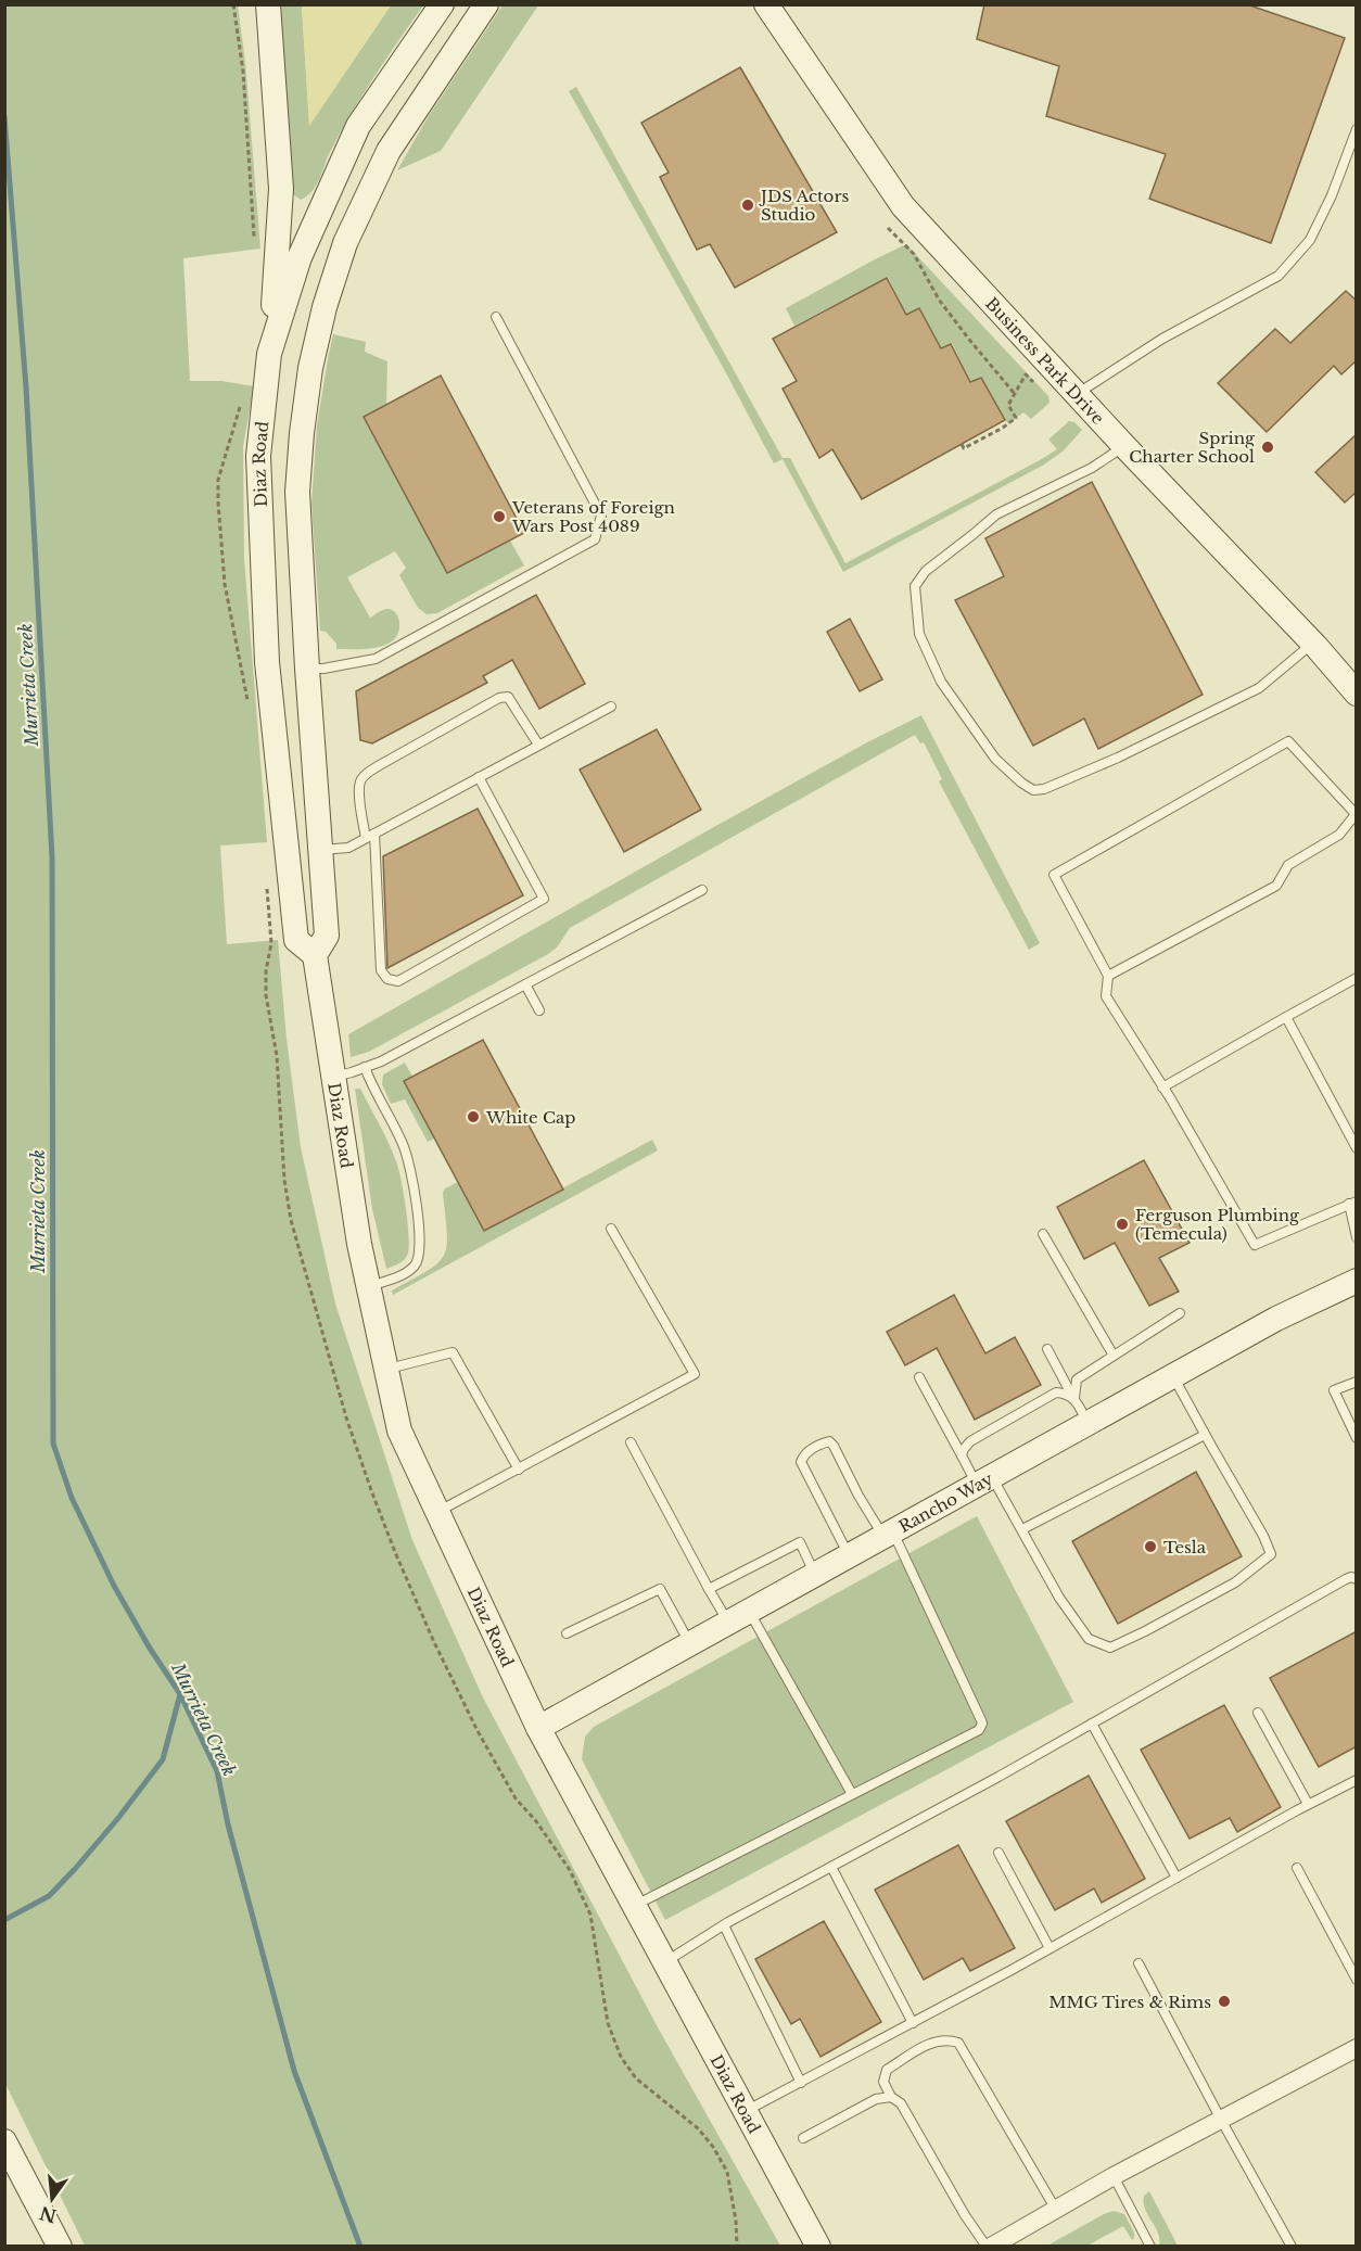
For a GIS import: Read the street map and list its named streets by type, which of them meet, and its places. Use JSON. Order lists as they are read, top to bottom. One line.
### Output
{"streets":{"main road":["Business Park Drive","Diaz Road","Rancho Way"]},"crossings":[["Diaz Road","Rancho Way"]],"water":["Murrieta Creek"],"places":["JDS Actors Studio","Spring Charter School","Veterans of Foreign Wars Post 4089","White Cap","Ferguson Plumbing (Temecula)","Tesla","MMG Tires & Rims"],"north":"bottom"}
